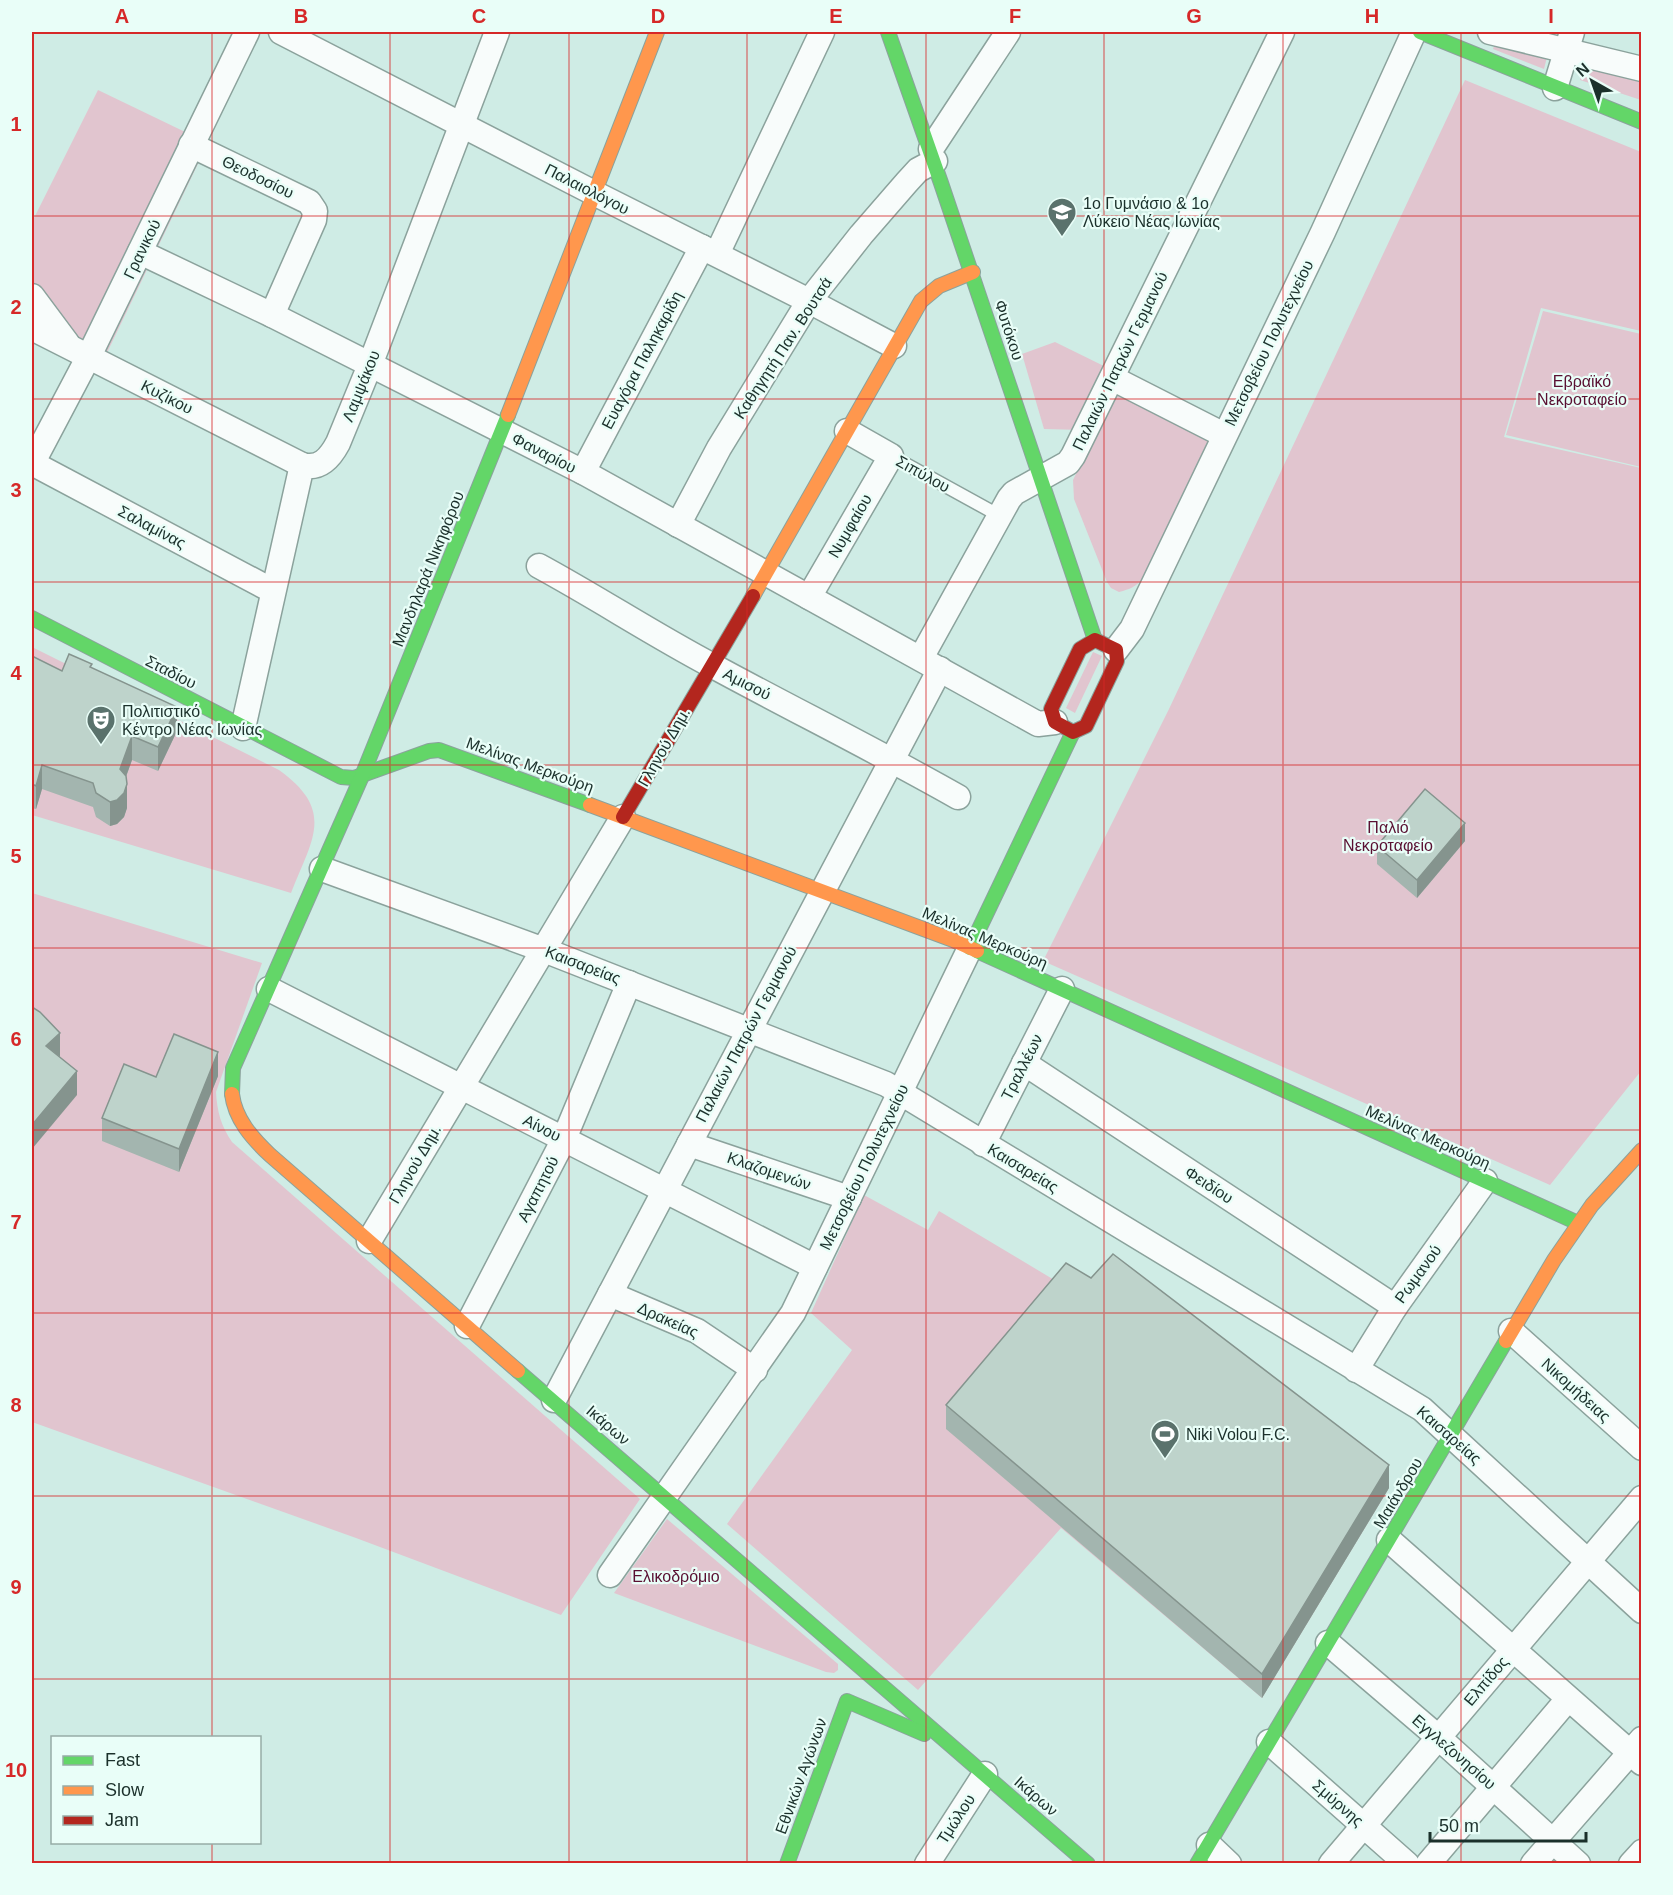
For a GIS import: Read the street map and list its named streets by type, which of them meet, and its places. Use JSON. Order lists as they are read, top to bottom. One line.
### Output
{"streets":{"street":["Θεοδοσίου","Παλαιολόγου","Γρανικού","Φυτόκου","Μετσοβείου Πολυτεχνείου","Καθηγητή Παν. Βουτσά","Ευαγόρα Παληκαρίδη","Παλαιών Πατρών Γερμανού","Λαμψάκου","Κυζίκου","Φαναρίου","Σιπύλου","Νυμφαίου","Σαλαμίνας","Μανδηλαρά Νικηφόρου","Σταδίου","Αμισού","Γληνού Δημ.","Μελίνας Μερκούρη","Καισαρείας","Τραλλέων","Αίνου","Κλαζομενών","Φειδίου","Αγαπητού","Ρωμανού","Δρακείας","Νικομήδειας","Ικάρων","Μαιάνδρου","Ελπίδος","Εγγλεζονησίου","Εθνικών Αγώνων","Σμύρνης","Τμώλου"]},"crossings":[["Θεοδοσίου","Γρανικού"],["Θεοδοσίου","Φαναρίου"],["Παλαιολόγου","Καθηγητή Παν. Βουτσά"],["Παλαιολόγου","Ευαγόρα Παληκαρίδη"],["Παλαιολόγου","Λαμψάκου"],["Παλαιολόγου","Μανδηλαρά Νικηφόρου"],["Παλαιολόγου","Γληνού Δημ."],["Γρανικού","Κυζίκου"],["Γρανικού","Φαναρίου"],["Γρανικού","Σαλαμίνας"],["Φυτόκου","Μετσοβείου Πολυτεχνείου"],["Φυτόκου","Καθηγητή Παν. Βουτσά"],["Φυτόκου","Παλαιών Πατρών Γερμανού"],["Φυτόκου","Γληνού Δημ."],["Μετσοβείου Πολυτεχνείου","Φαναρίου"],["Μετσοβείου Πολυτεχνείου","Μελίνας Μερκούρη"],["Μετσοβείου Πολυτεχνείου","Καισαρείας"],["Μετσοβείου Πολυτεχνείου","Αίνου"],["Μετσοβείου Πολυτεχνείου","Κλαζομενών"],["Μετσοβείου Πολυτεχνείου","Δρακείας"],["Μετσοβείου Πολυτεχνείου","Ικάρων"],["Καθηγητή Παν. Βουτσά","Φαναρίου"],["Ευαγόρα Παληκαρίδη","Φαναρίου"],["Παλαιών Πατρών Γερμανού","Φαναρίου"],["Παλαιών Πατρών Γερμανού","Σιπύλου"],["Παλαιών Πατρών Γερμανού","Αμισού"],["Παλαιών Πατρών Γερμανού","Μελίνας Μερκούρη"],["Παλαιών Πατρών Γερμανού","Καισαρείας"],["Παλαιών Πατρών Γερμανού","Αίνου"],["Παλαιών Πατρών Γερμανού","Κλαζομενών"],["Παλαιών Πατρών Γερμανού","Δρακείας"],["Παλαιών Πατρών Γερμανού","Ικάρων"],["Λαμψάκου","Κυζίκου"],["Λαμψάκου","Φαναρίου"],["Φαναρίου","Νυμφαίου"],["Φαναρίου","Μανδηλαρά Νικηφόρου"],["Φαναρίου","Γληνού Δημ."],["Σιπύλου","Νυμφαίου"],["Σιπύλου","Γληνού Δημ."],["Μανδηλαρά Νικηφόρου","Σταδίου"],["Μανδηλαρά Νικηφόρου","Μελίνας Μερκούρη"],["Μανδηλαρά Νικηφόρου","Καισαρείας"],["Μανδηλαρά Νικηφόρου","Αίνου"],["Μανδηλαρά Νικηφόρου","Ικάρων"],["Σταδίου","Μελίνας Μερκούρη"],["Αμισού","Γληνού Δημ."],["Γληνού Δημ.","Μελίνας Μερκούρη"],["Γληνού Δημ.","Καισαρείας"],["Γληνού Δημ.","Αίνου"],["Γληνού Δημ.","Ικάρων"],["Μελίνας Μερκούρη","Τραλλέων"],["Μελίνας Μερκούρη","Ρωμανού"],["Μελίνας Μερκούρη","Μαιάνδρου"],["Καισαρείας","Τραλλέων"],["Καισαρείας","Αγαπητού"],["Καισαρείας","Ρωμανού"],["Καισαρείας","Μαιάνδρου"],["Καισαρείας","Ελπίδος"],["Τραλλέων","Φειδίου"],["Αίνου","Αγαπητού"],["Φειδίου","Ρωμανού"],["Αγαπητού","Ικάρων"],["Νικομήδειας","Μαιάνδρου"],["Ικάρων","Εθνικών Αγώνων"],["Ικάρων","Τμώλου"],["Μαιάνδρου","Εγγλεζονησίου"],["Μαιάνδρου","Σμύρνης"],["Ελπίδος","Εγγλεζονησίου"],["Ελπίδος","Σμύρνης"]],"parks":["Εβραϊκό Νεκροταφείο","Παλιό Νεκροταφείο","Ελικοδρόμιο"],"places":{"school or university":["1ο Γυμνάσιο & 1ο Λύκειο Νέας Ιωνίας"],"theatre":["Πολιτιστικό Κέντρο Νέας Ιωνίας"],"sports":["Niki Volou F.C."]},"legend":["Fast","Slow","Jam"],"scale_bar":"50 m","north":"top left","grid":{"columns":["A","B","C","D","E","F","G","H","I"],"rows":["1","2","3","4","5","6","7","8","9","10"]}}
